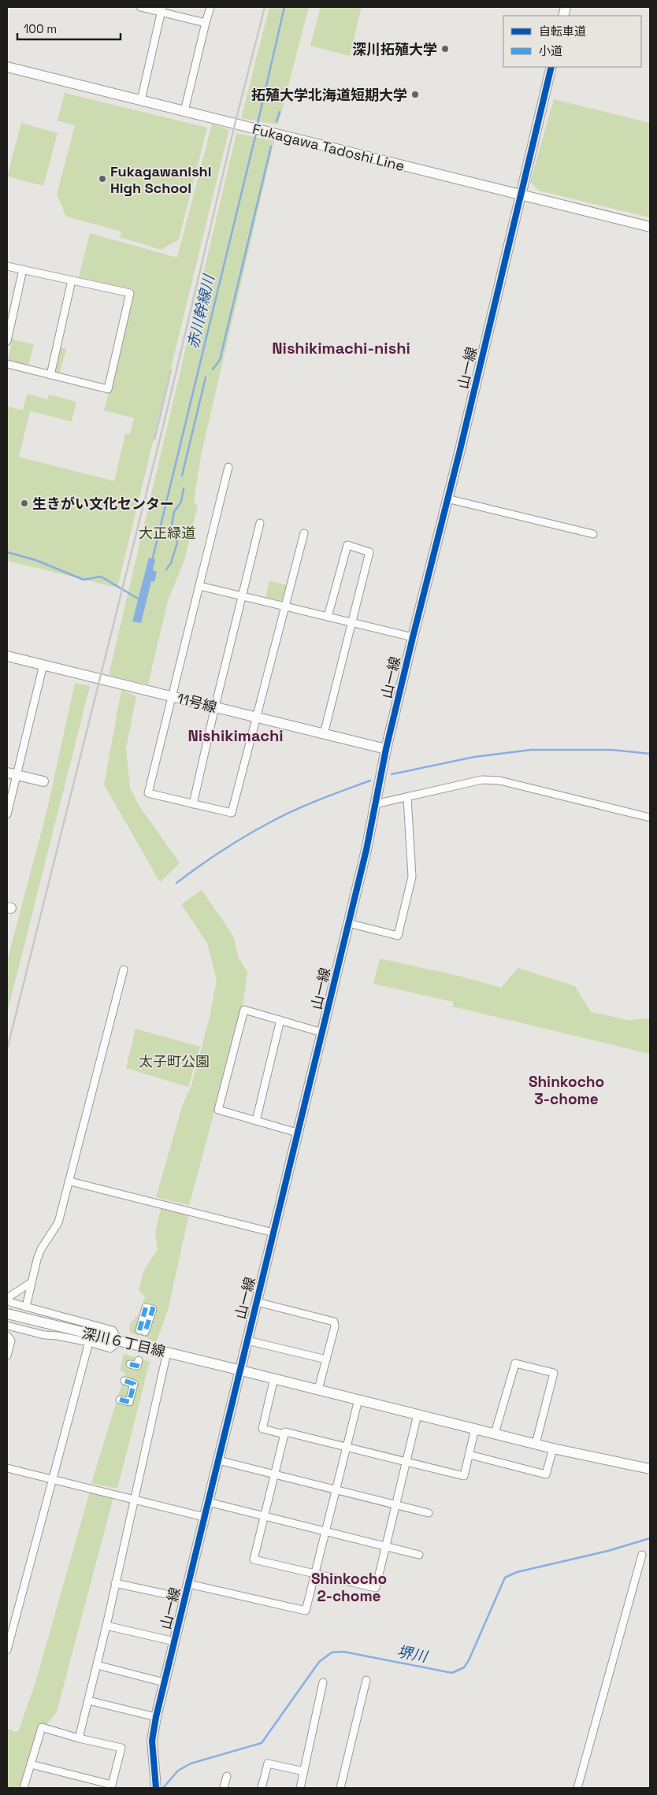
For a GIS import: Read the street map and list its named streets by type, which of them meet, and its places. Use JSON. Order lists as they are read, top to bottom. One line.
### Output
{"streets":{"street":["Fukagawa Tadoshi Line","山一線","11号線","深川６丁目線"]},"crossings":[["Fukagawa Tadoshi Line","山一線"],["山一線","11号線"],["山一線","深川６丁目線"]],"districts":["Nishikimachi-nishi","Nishikimachi","Shinkocho 3-chome","Shinkocho 2-chome"],"water":["赤川幹線川","堺川"],"parks":["大正緑道","太子町公園"],"places":["深川拓殖大学","拓殖大学北海道短期大学","Fukagawanishi High School","生きがい文化センター"],"legend":["自転車道","小道"],"scale_bar":"100 m"}
